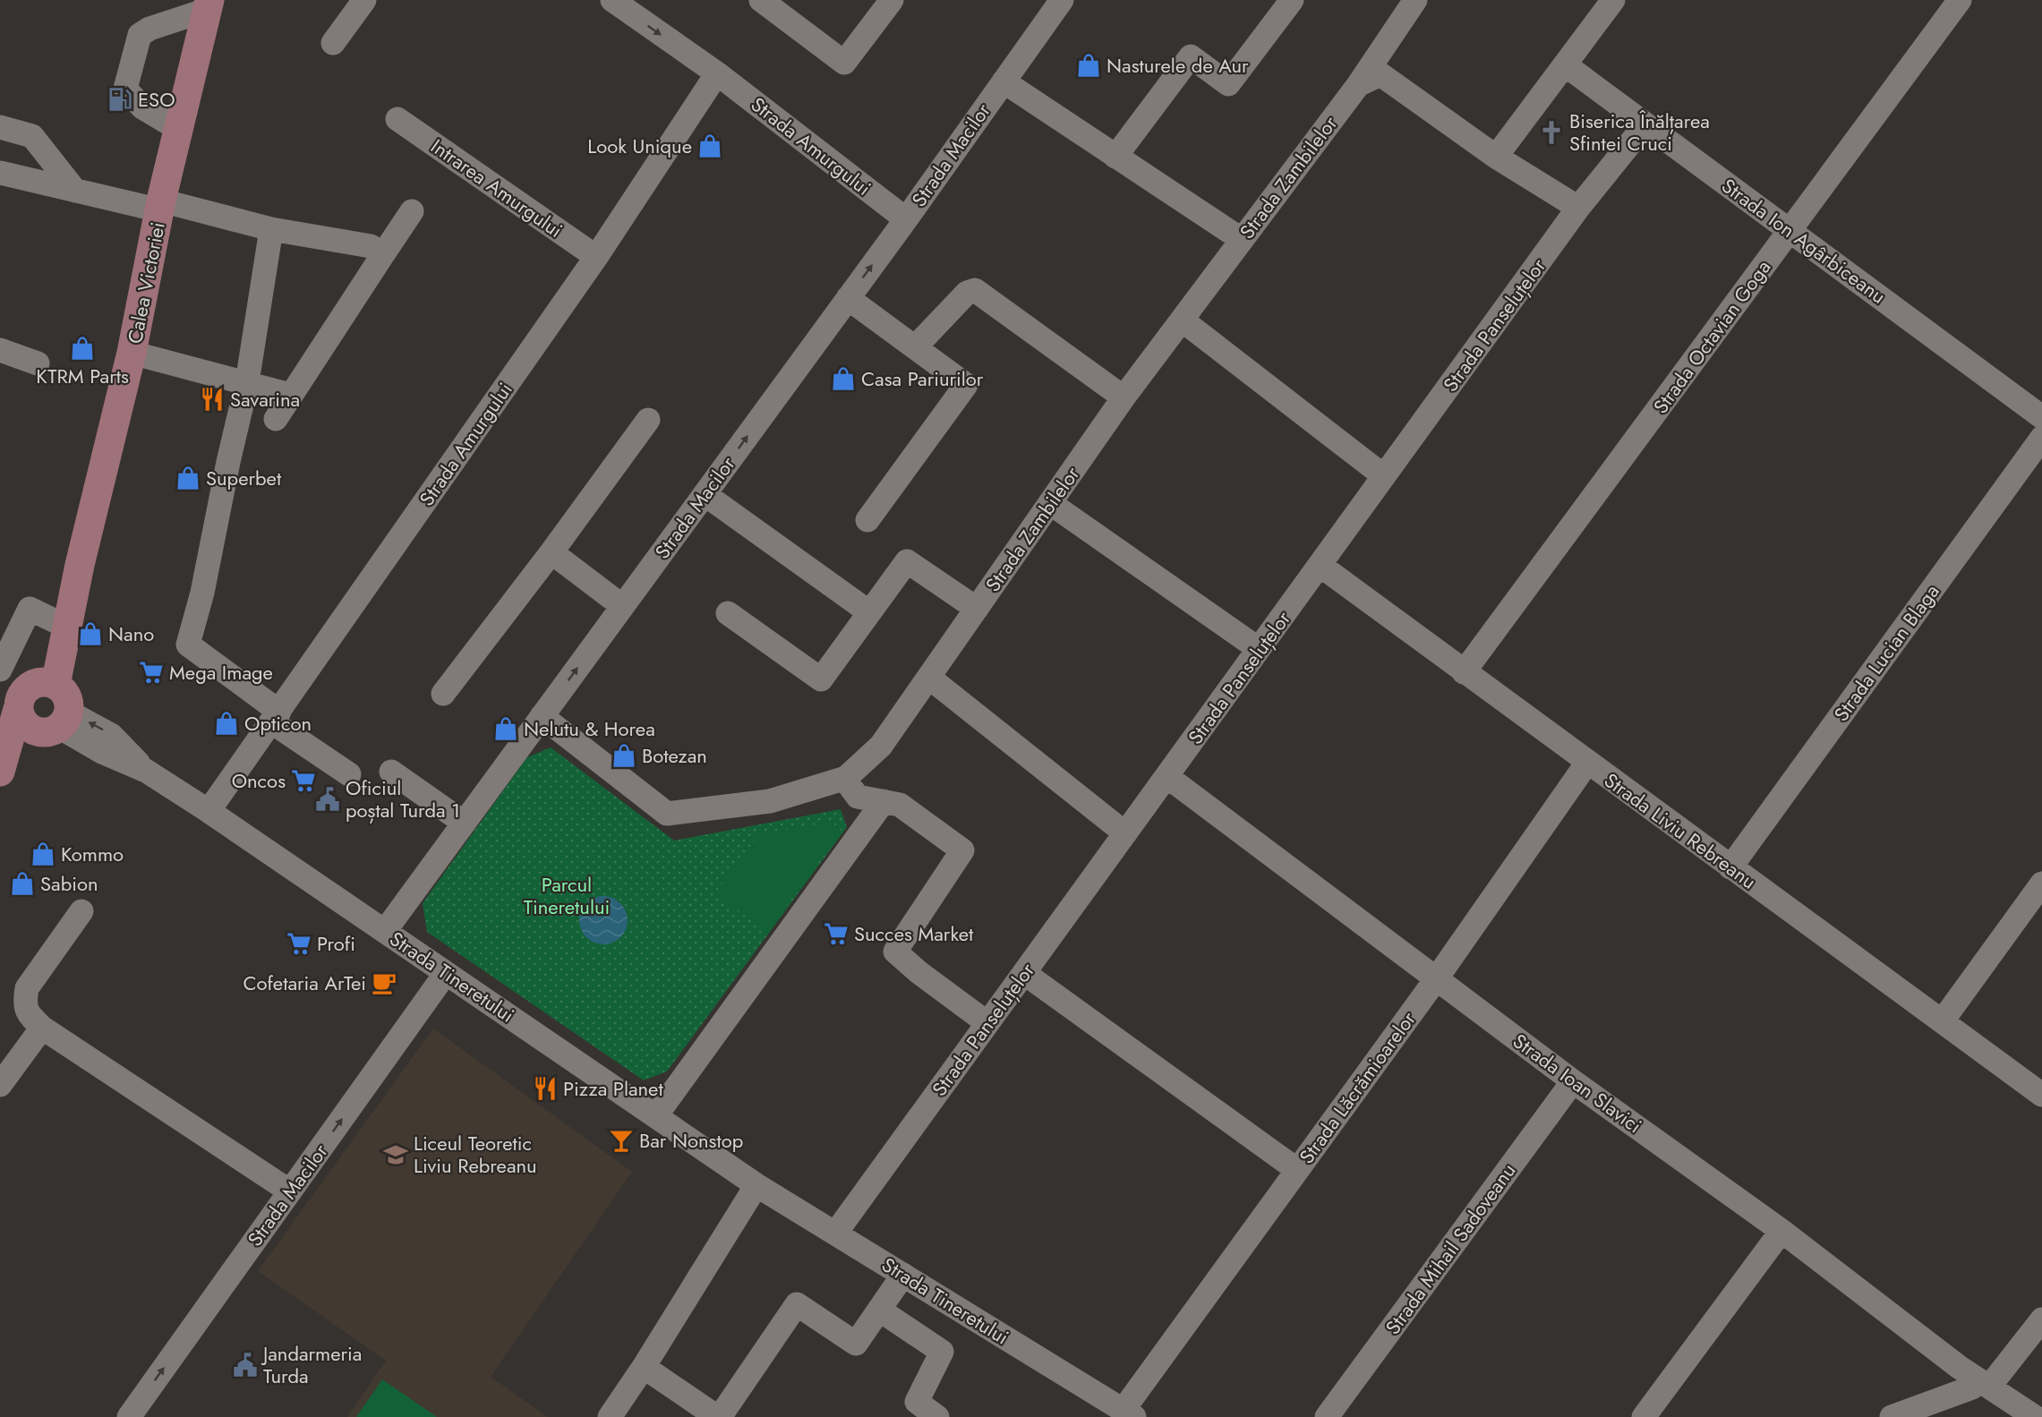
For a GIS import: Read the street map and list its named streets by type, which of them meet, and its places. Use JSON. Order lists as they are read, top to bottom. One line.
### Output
{"streets":{"main road":["Calea Victoriei"],"street":["Strada Amurgului","Strada Macilor","Strada Zambilelor","Intrarea Amurgului","Strada Ion Agârbiceanu","Strada Panseluțelor","Strada Octavian Goga","Strada Lucian Blaga","Strada Liviu Rebreanu","Strada Tineretului","Strada Ioan Slavici","Strada Lăcrămioarelor","Strada Mihail Sadoveanu"]},"crossings":[["Strada Amurgului","Strada Macilor"],["Strada Amurgului","Intrarea Amurgului"],["Strada Amurgului","Strada Tineretului"],["Strada Macilor","Strada Zambilelor"],["Strada Macilor","Strada Tineretului"],["Strada Ion Agârbiceanu","Strada Panseluțelor"],["Strada Ion Agârbiceanu","Strada Octavian Goga"],["Calea Victoriei","Strada Tineretului"],["Strada Panseluțelor","Strada Liviu Rebreanu"],["Strada Panseluțelor","Strada Tineretului"],["Strada Panseluțelor","Strada Ioan Slavici"],["Strada Octavian Goga","Strada Liviu Rebreanu"],["Strada Lucian Blaga","Strada Liviu Rebreanu"],["Strada Liviu Rebreanu","Strada Lăcrămioarelor"],["Strada Tineretului","Strada Lăcrămioarelor"],["Strada Ioan Slavici","Strada Lăcrămioarelor"],["Strada Ioan Slavici","Strada Mihail Sadoveanu"]],"one_way":["Strada Macilor"],"parks":["Parcul Tineretului"],"places":{"shop":["Nasturele de Aur","Look Unique","KTRM Parts","Casa Pariurilor","Superbet","Nano","Opticon","Nelutu & Horea","Botezan","Kommo","Sabion"],"fuel station":["ESO"],"church":["Biserica Înălțarea Sfintei Cruci"],"restaurant":["Savarina","Pizza Planet"],"supermarket":["Mega Image","Oncos","Succes Market","Profi"],"public building":["Oficiul poștal Turda 1","Jandarmeria Turda"],"cafe":["Cofetaria ArTei"],"bar":["Bar Nonstop"],"school or university":["Liceul Teoretic Liviu Rebreanu"]}}
